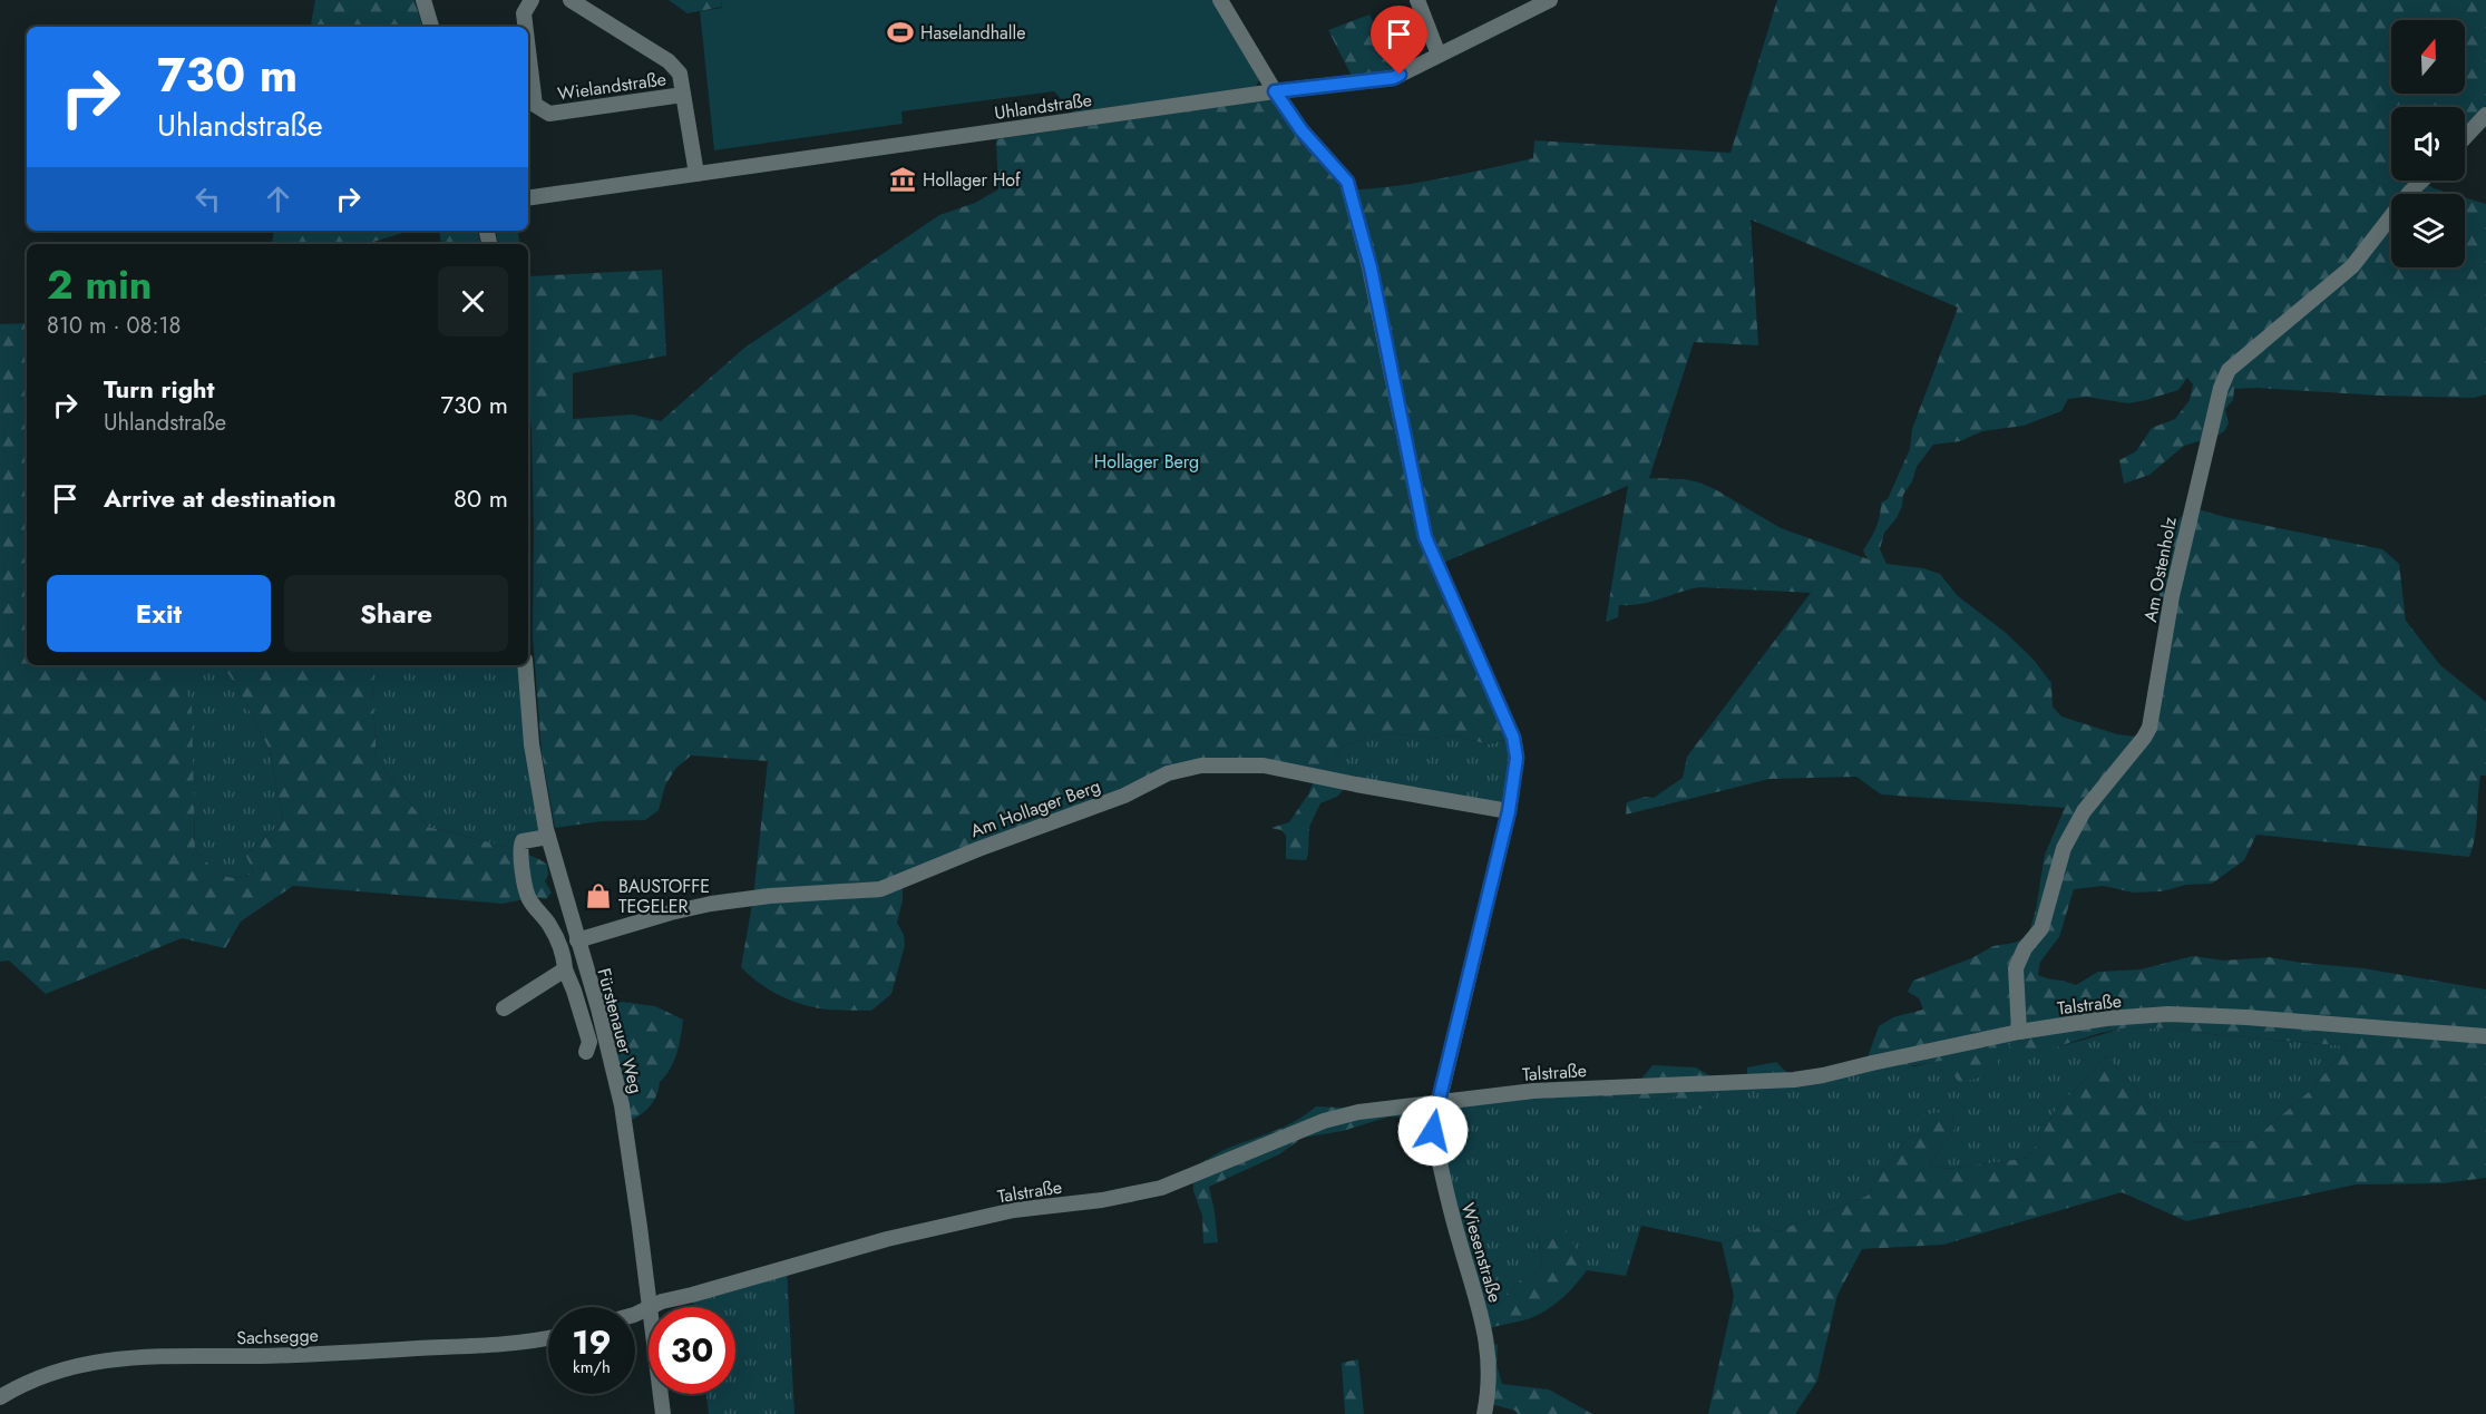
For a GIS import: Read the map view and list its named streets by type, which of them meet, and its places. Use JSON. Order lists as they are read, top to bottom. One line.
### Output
{"streets":{"street":["Wielandstraße","Uhlandstraße","Am Ostenholz","Am Hollager Berg","Talstraße","Fürstenauer Weg","Wiesenstraße","Sachsegge"]},"crossings":[["Uhlandstraße","Wiesenstraße"],["Am Ostenholz","Talstraße"],["Am Hollager Berg","Fürstenauer Weg"],["Am Hollager Berg","Wiesenstraße"],["Talstraße","Fürstenauer Weg"],["Talstraße","Wiesenstraße"]],"parks":["Hollager Berg"],"places":{"sports":["Haselandhalle"],"museum":["Hollager Hof"],"shop":["BAUSTOFFE TEGELER"]},"north":"top","page":{"turn":["730 m","Uhlandstraße"],"heading":["2 min","810 m · 08:18"],"list":[{"name":"Turn right","note":"Uhlandstraße","value":"730 m"},{"name":"Arrive at destination","value":"80 m"}],"buttons":["Exit","Share"],"speed":"19 km/h","limit":"30"}}
